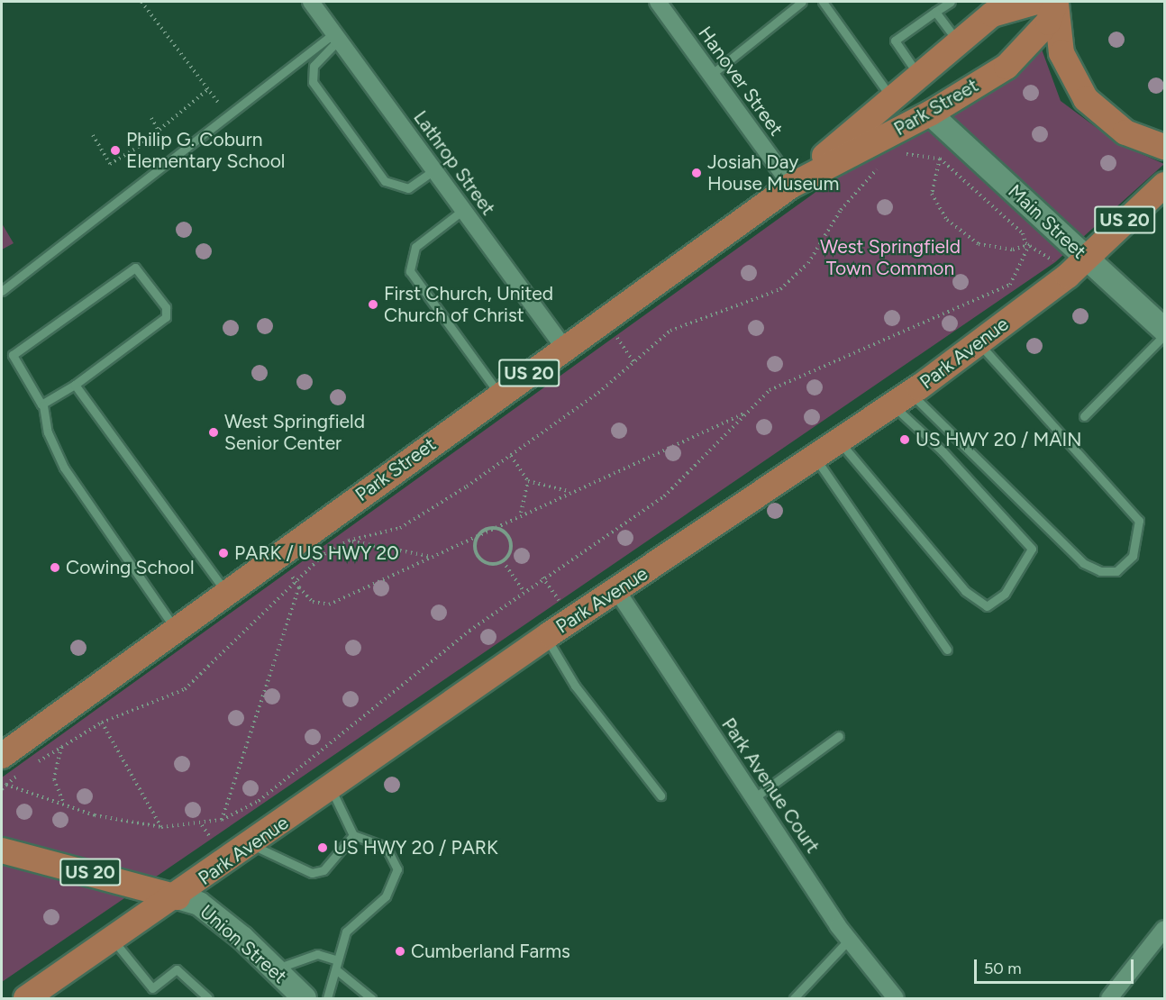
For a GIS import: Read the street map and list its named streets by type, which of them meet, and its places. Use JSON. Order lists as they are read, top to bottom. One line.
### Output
{"streets":{"main road":["Park Street","US 20","Park Avenue"],"street":["Hanover Street","Lathrop Street","Main Street","Park Avenue Court","Union Street"]},"crossings":[["Hanover Street","Park Street"],["Park Street","Lathrop Street"],["Park Street","Main Street"],["US 20","Park Avenue"],["US 20","Union Street"],["Main Street","Park Avenue"],["Park Avenue","Park Avenue Court"],["Park Avenue","Union Street"]],"parks":["West Springfield Town Common"],"places":["Philip G. Coburn Elementary School","Josiah Day House Museum","First Church, United Church of Christ","West Springfield Senior Center","US HWY 20 / MAIN","PARK / US HWY 20","Cowing School","US HWY 20 / PARK","Cumberland Farms"],"scale_bar":"50 m"}
